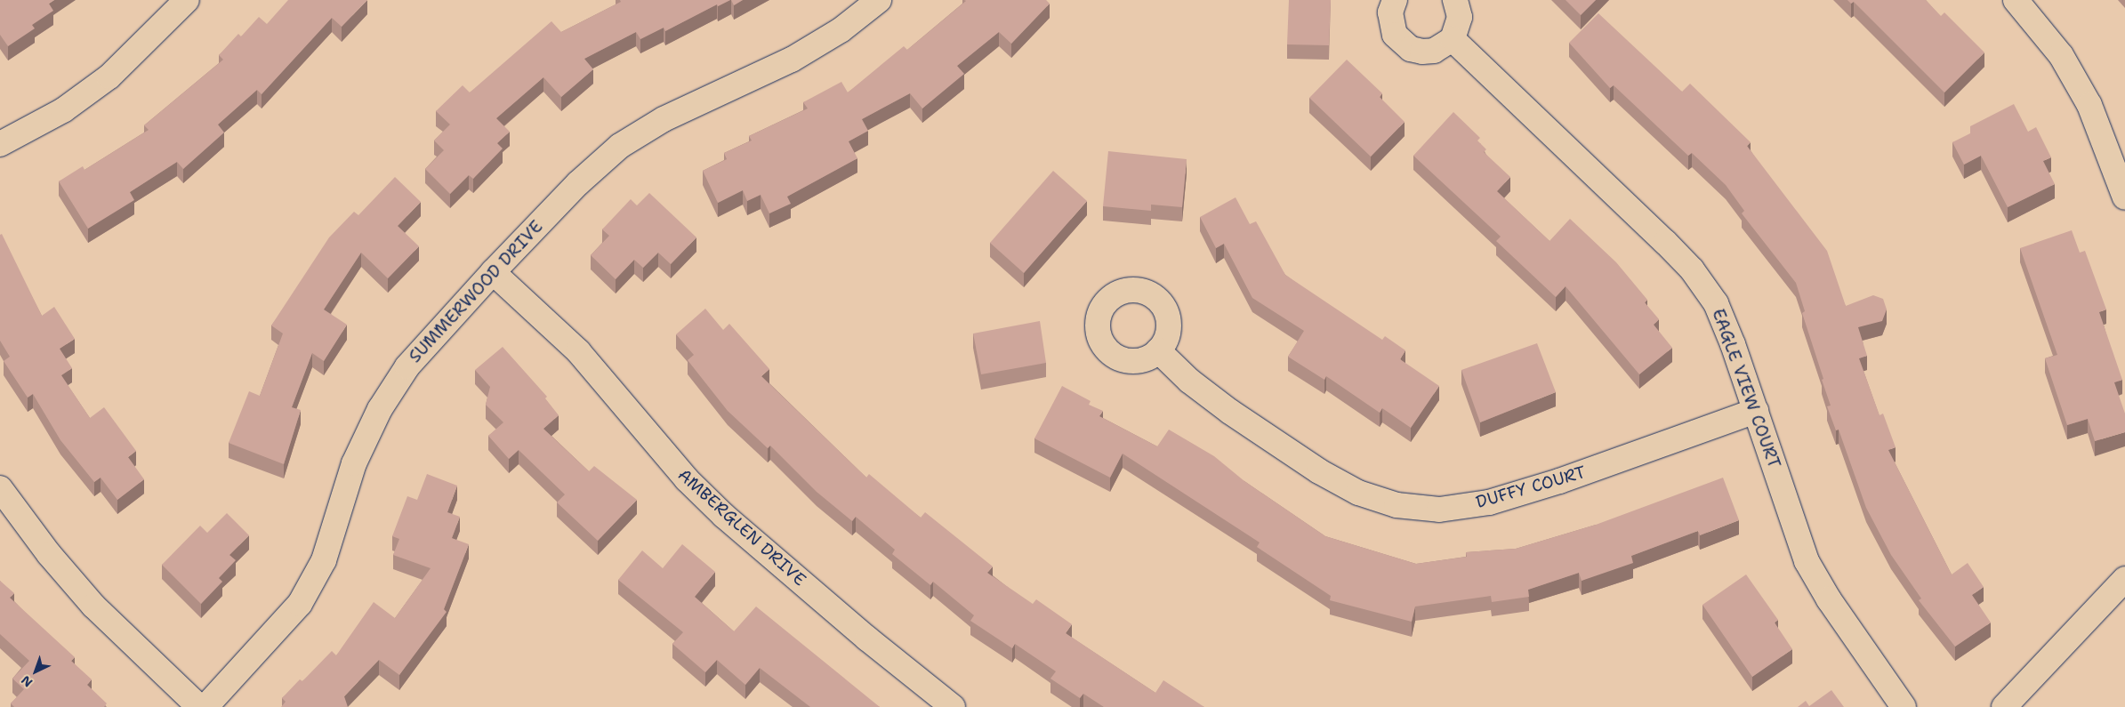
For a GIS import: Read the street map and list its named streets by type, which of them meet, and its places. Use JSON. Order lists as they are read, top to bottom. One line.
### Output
{"streets":{"street":["SUMMERWOOD DRIVE","EAGLE VIEW COURT","DUFFY COURT","AMBERGLEN DRIVE"]},"crossings":[["SUMMERWOOD DRIVE","AMBERGLEN DRIVE"],["EAGLE VIEW COURT","DUFFY COURT"]],"north":"bottom left"}
